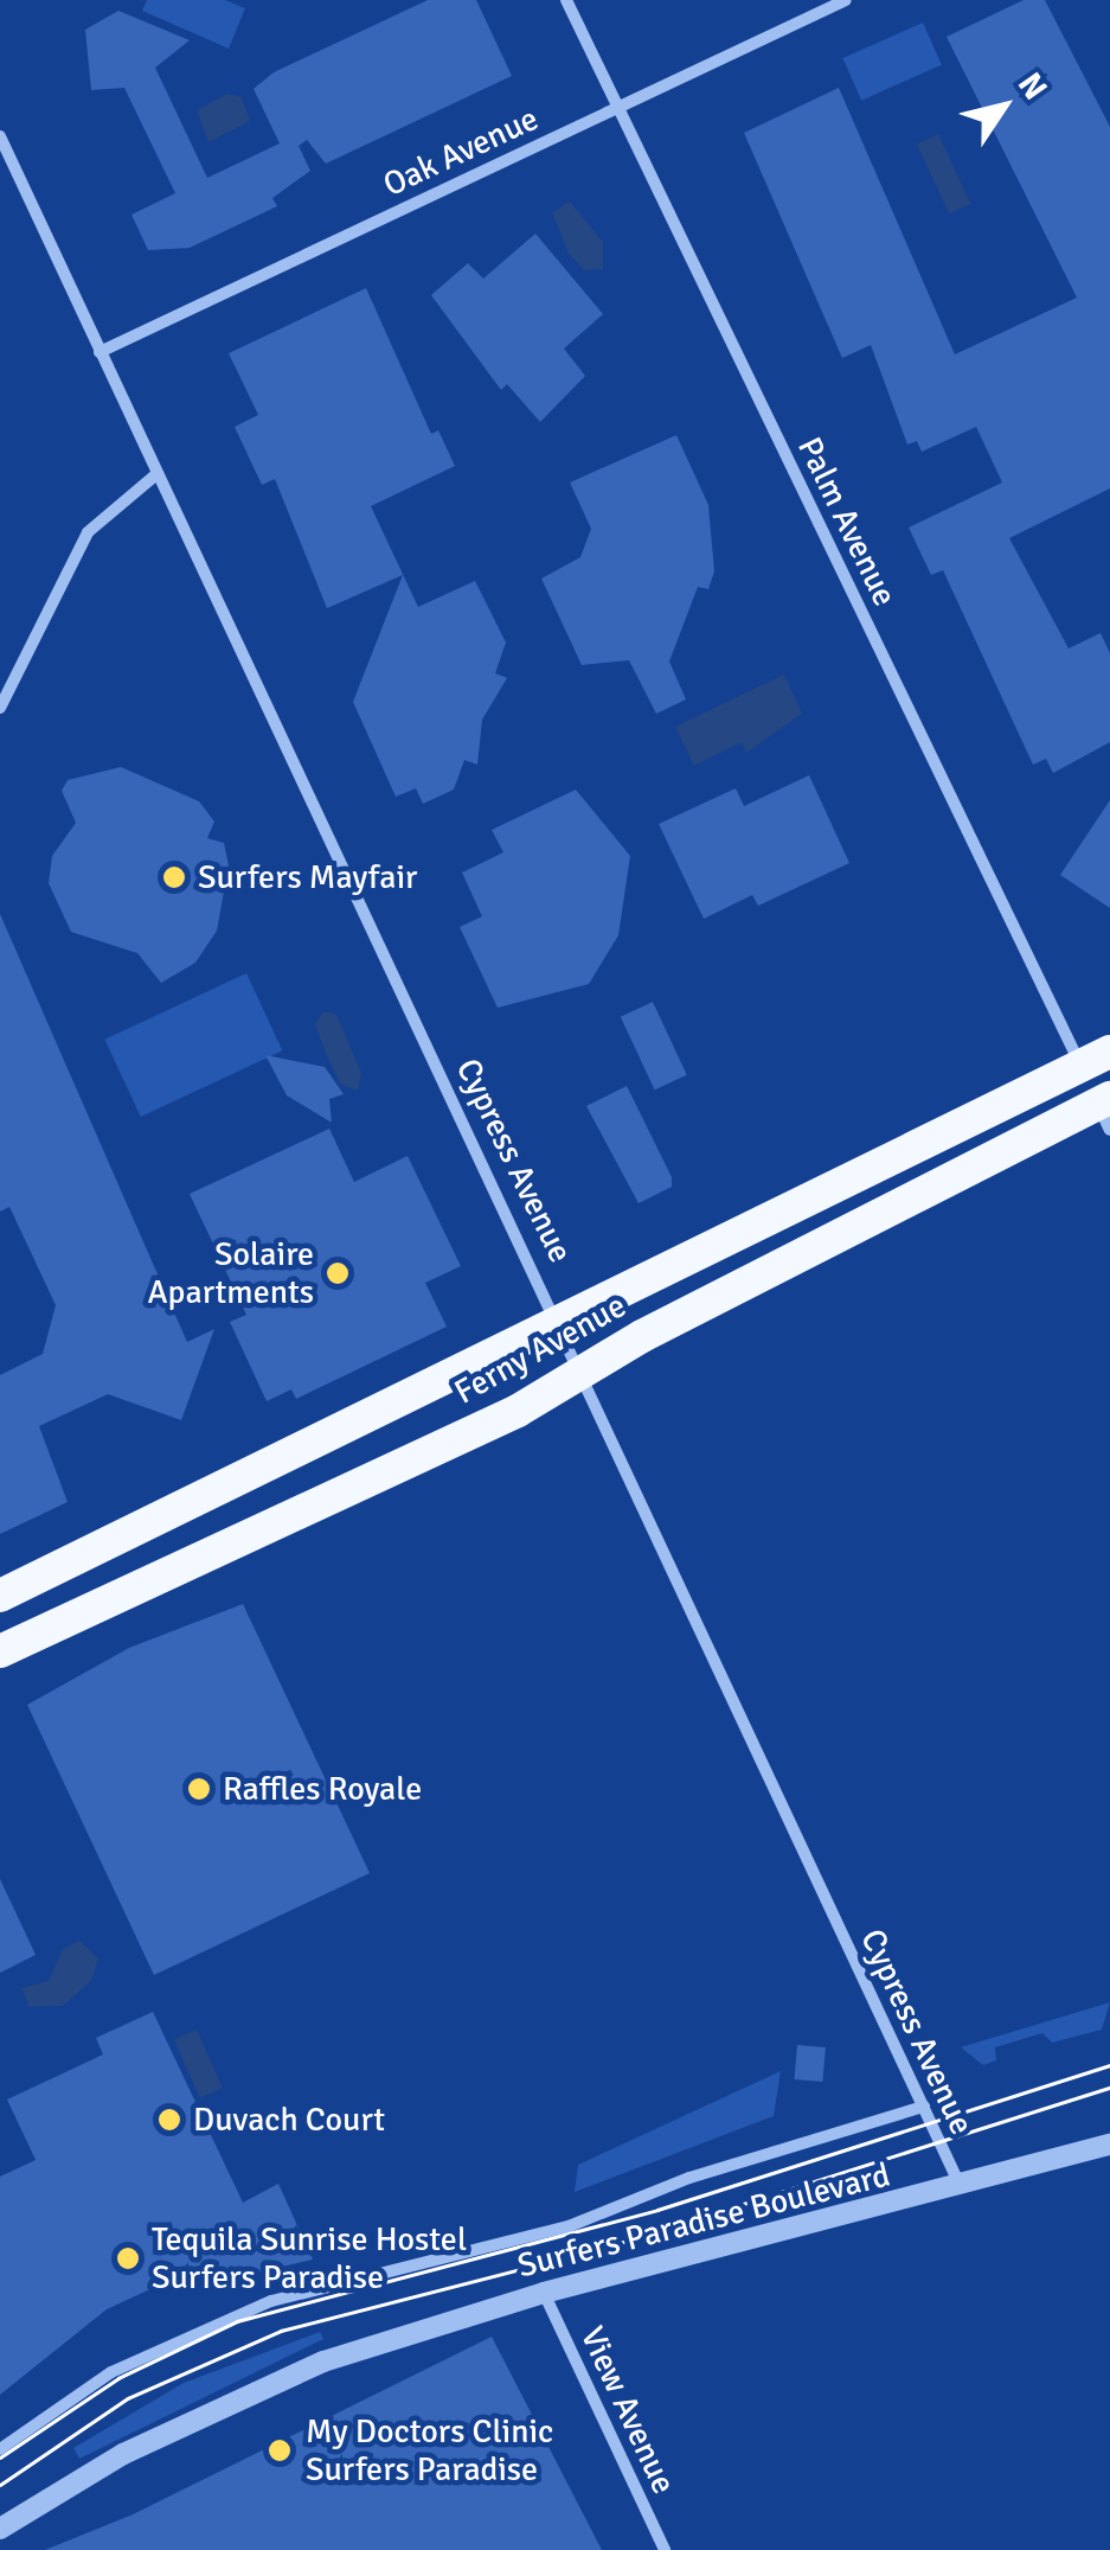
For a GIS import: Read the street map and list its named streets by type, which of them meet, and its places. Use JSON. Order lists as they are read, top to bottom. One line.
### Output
{"streets":{"highway":["Ferny Avenue"],"street":["Oak Avenue","Palm Avenue","Cypress Avenue","Surfers Paradise Boulevard","View Avenue"]},"crossings":[["Oak Avenue","Palm Avenue"],["Oak Avenue","Cypress Avenue"],["Palm Avenue","Ferny Avenue"],["Cypress Avenue","Ferny Avenue"],["Cypress Avenue","Surfers Paradise Boulevard"],["Surfers Paradise Boulevard","View Avenue"]],"places":["Surfers Mayfair","Solaire Apartments","Raffles Royale","Duvach Court","Tequila Sunrise Hostel Surfers Paradise","My Doctors Clinic Surfers Paradise"],"north":"top right"}
